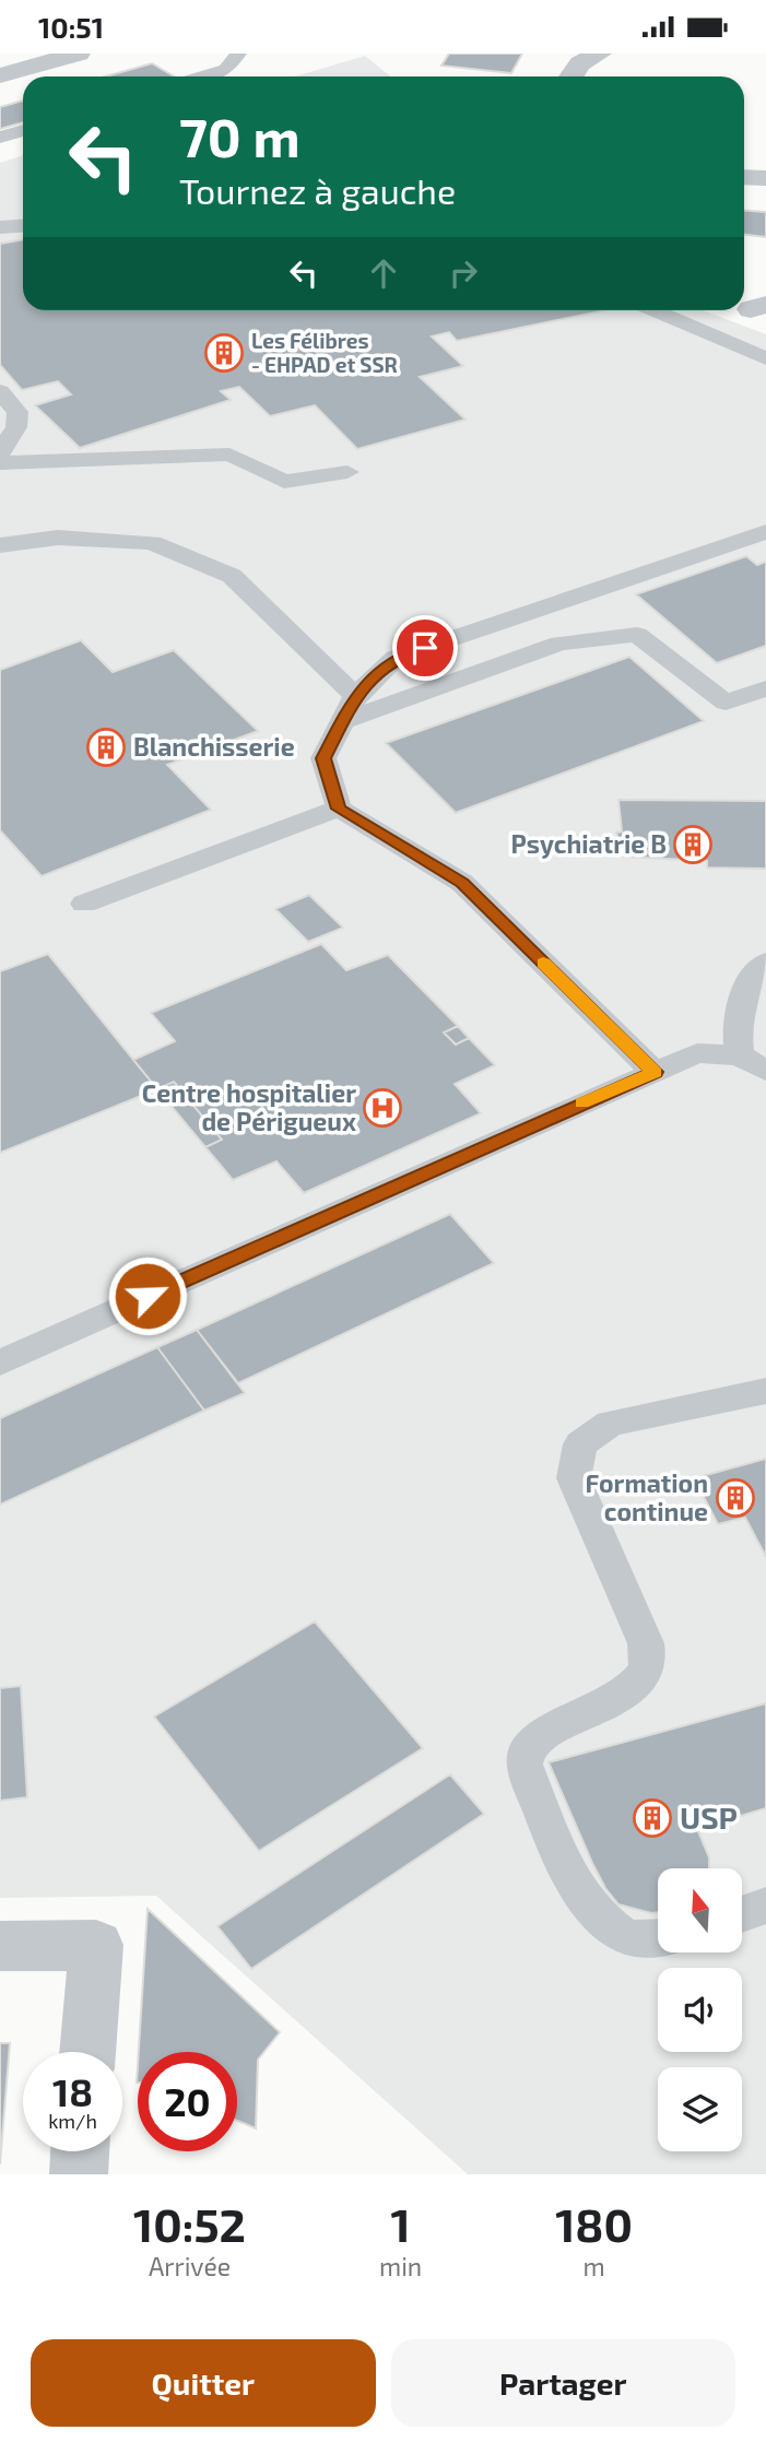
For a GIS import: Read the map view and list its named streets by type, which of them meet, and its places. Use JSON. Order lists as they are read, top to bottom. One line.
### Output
{"places":{"building":["Les Félibres - EHPAD et SSR","Blanchisserie","Psychiatrie B","Formation continue","USP"],"hospital":["Centre hospitalier de Périgueux"]},"north":"top","page":{"status":"10:51","turn":["70 m","Tournez à gauche"],"speed":"18 km/h","limit":"20","eta":["10:52","Arrivée","1","min","180","m"],"buttons":["Quitter","Partager"]}}
